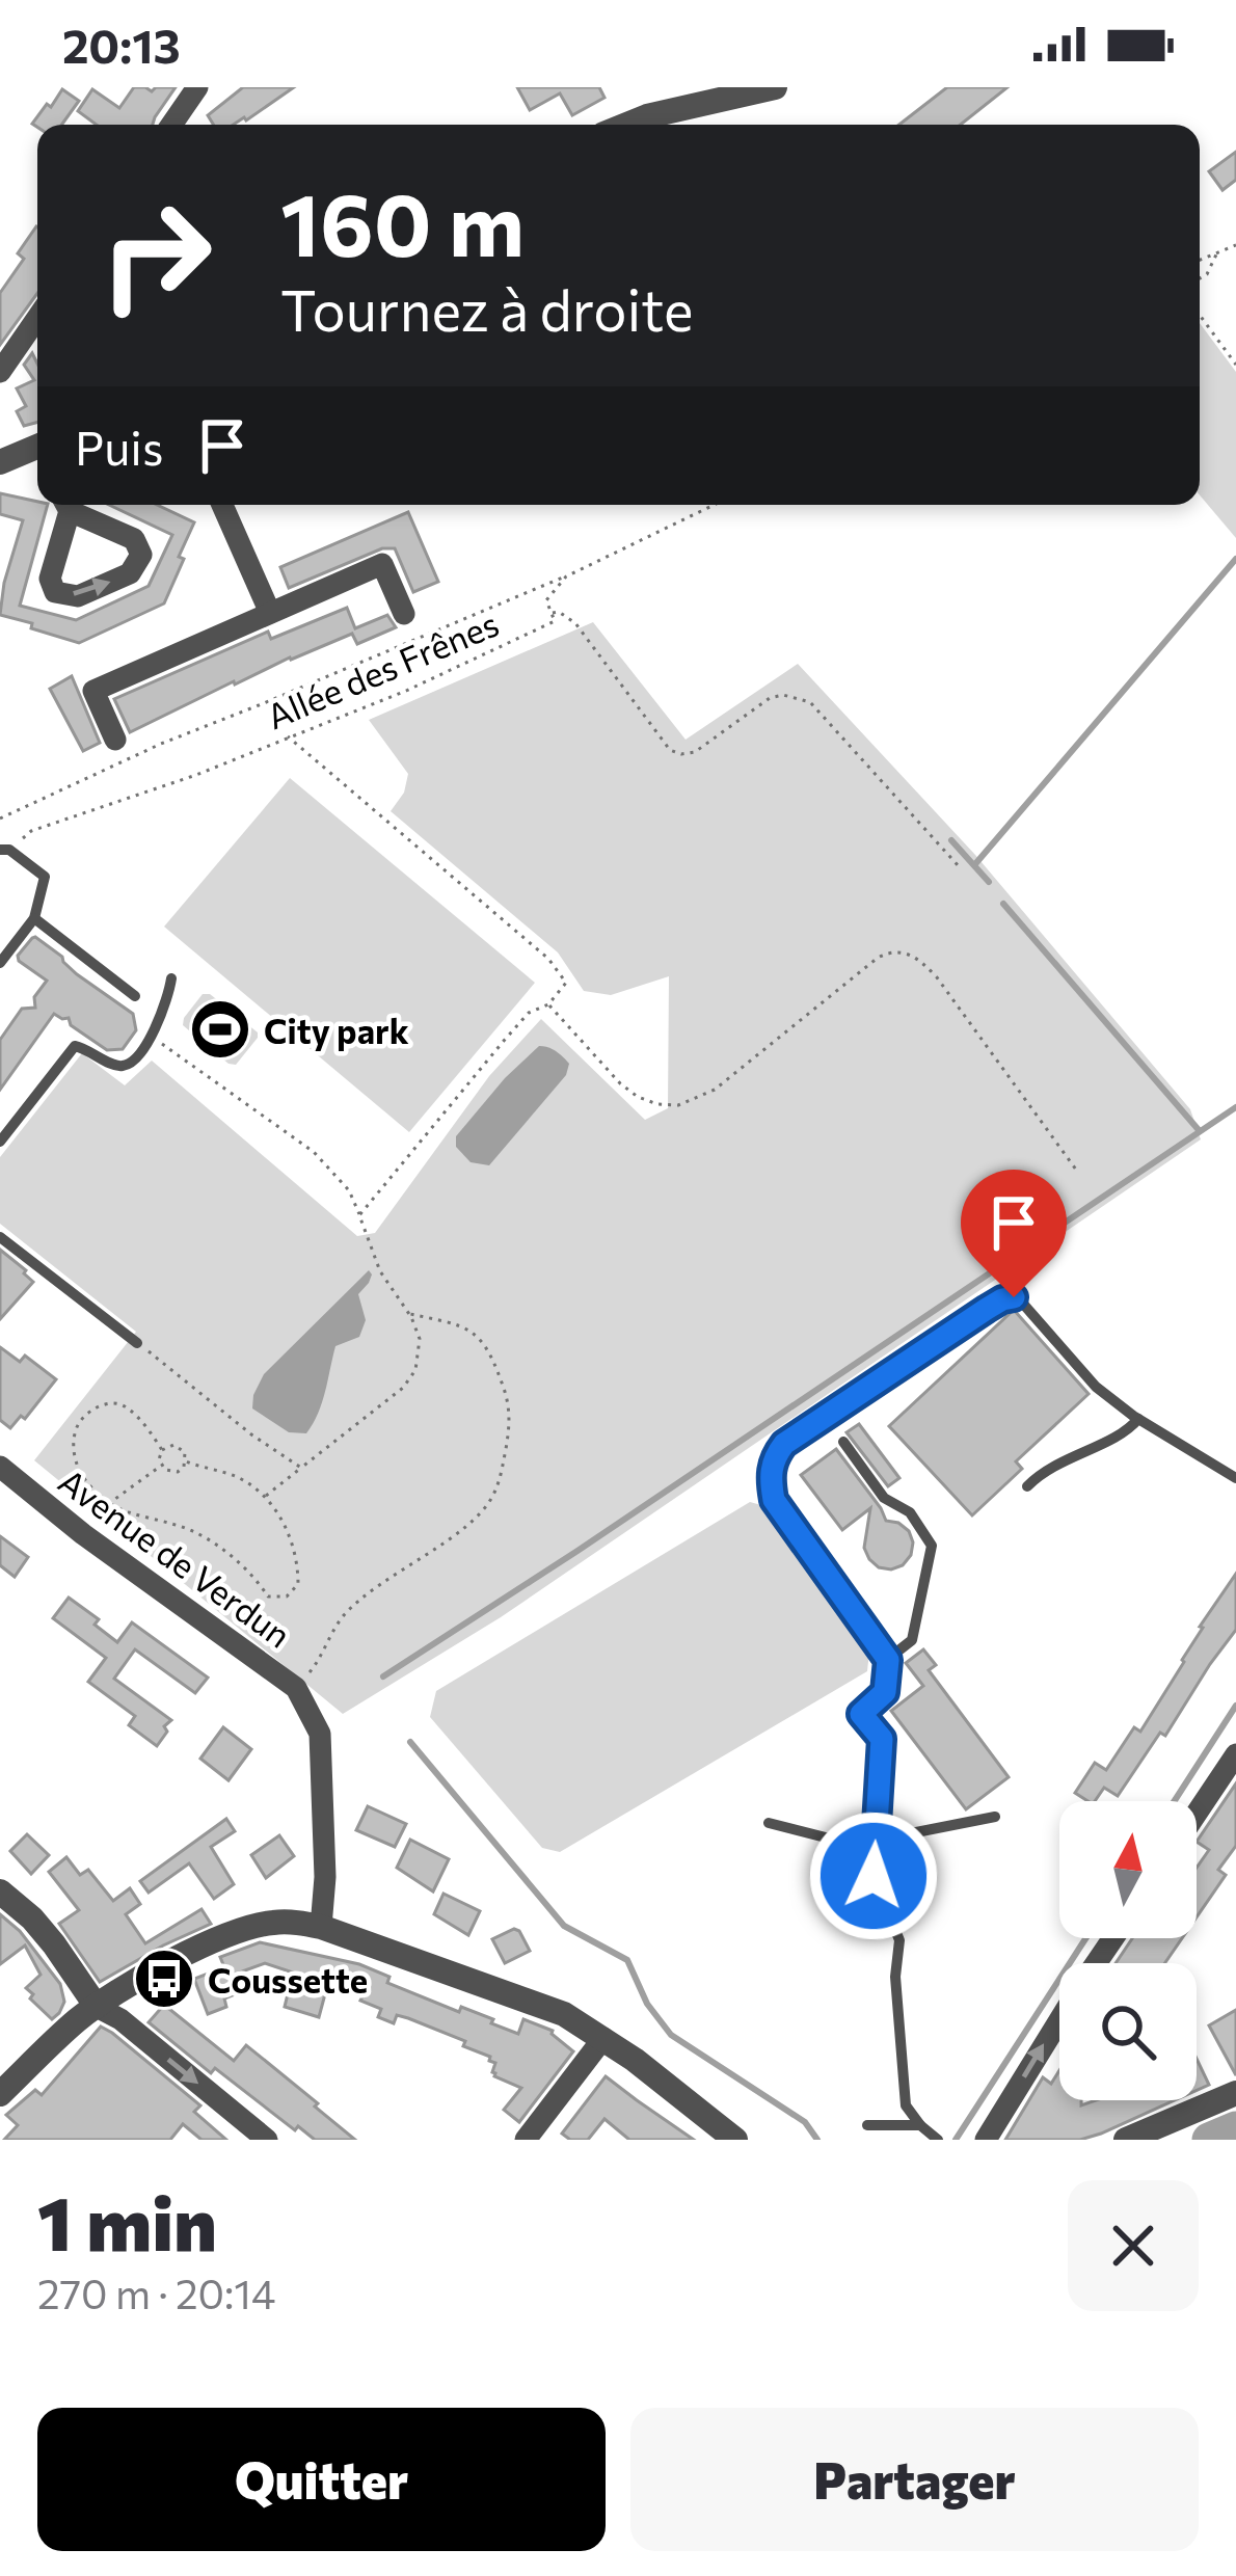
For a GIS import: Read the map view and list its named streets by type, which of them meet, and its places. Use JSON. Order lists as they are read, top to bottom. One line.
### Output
{"streets":{"street":["Avenue de Verdun"],"path":["Allée des Frênes"]},"places":{"sports":["City park"],"bus stop":["Coussette"]},"north":"top","page":{"status":"20:13","turn":["160 m","Tournez à droite"],"then":"Puis","heading":["1 min","270 m · 20:14"],"buttons":["Quitter","Partager"]}}
